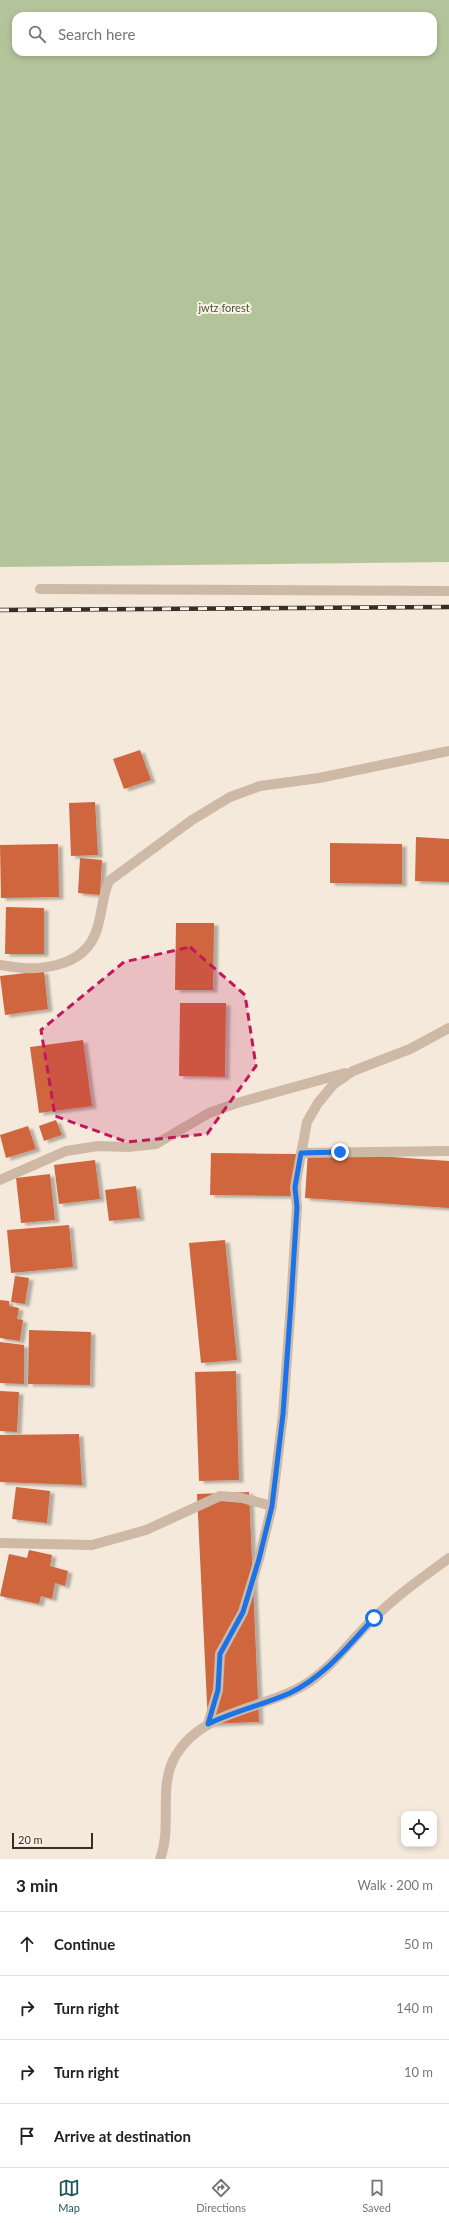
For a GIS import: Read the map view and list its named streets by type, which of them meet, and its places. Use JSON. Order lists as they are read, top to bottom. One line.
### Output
{"parks":["jwtz forest"],"scale_bar":"20 m","page":{"search":"Search here","scale":"20 m","heading":["3 min","Walk · 200 m"],"list":[["Continue","50 m"],["Turn right","140 m"],["Turn right","10 m"],"Arrive at destination"],"nav":["Map","Directions","Saved"]}}
